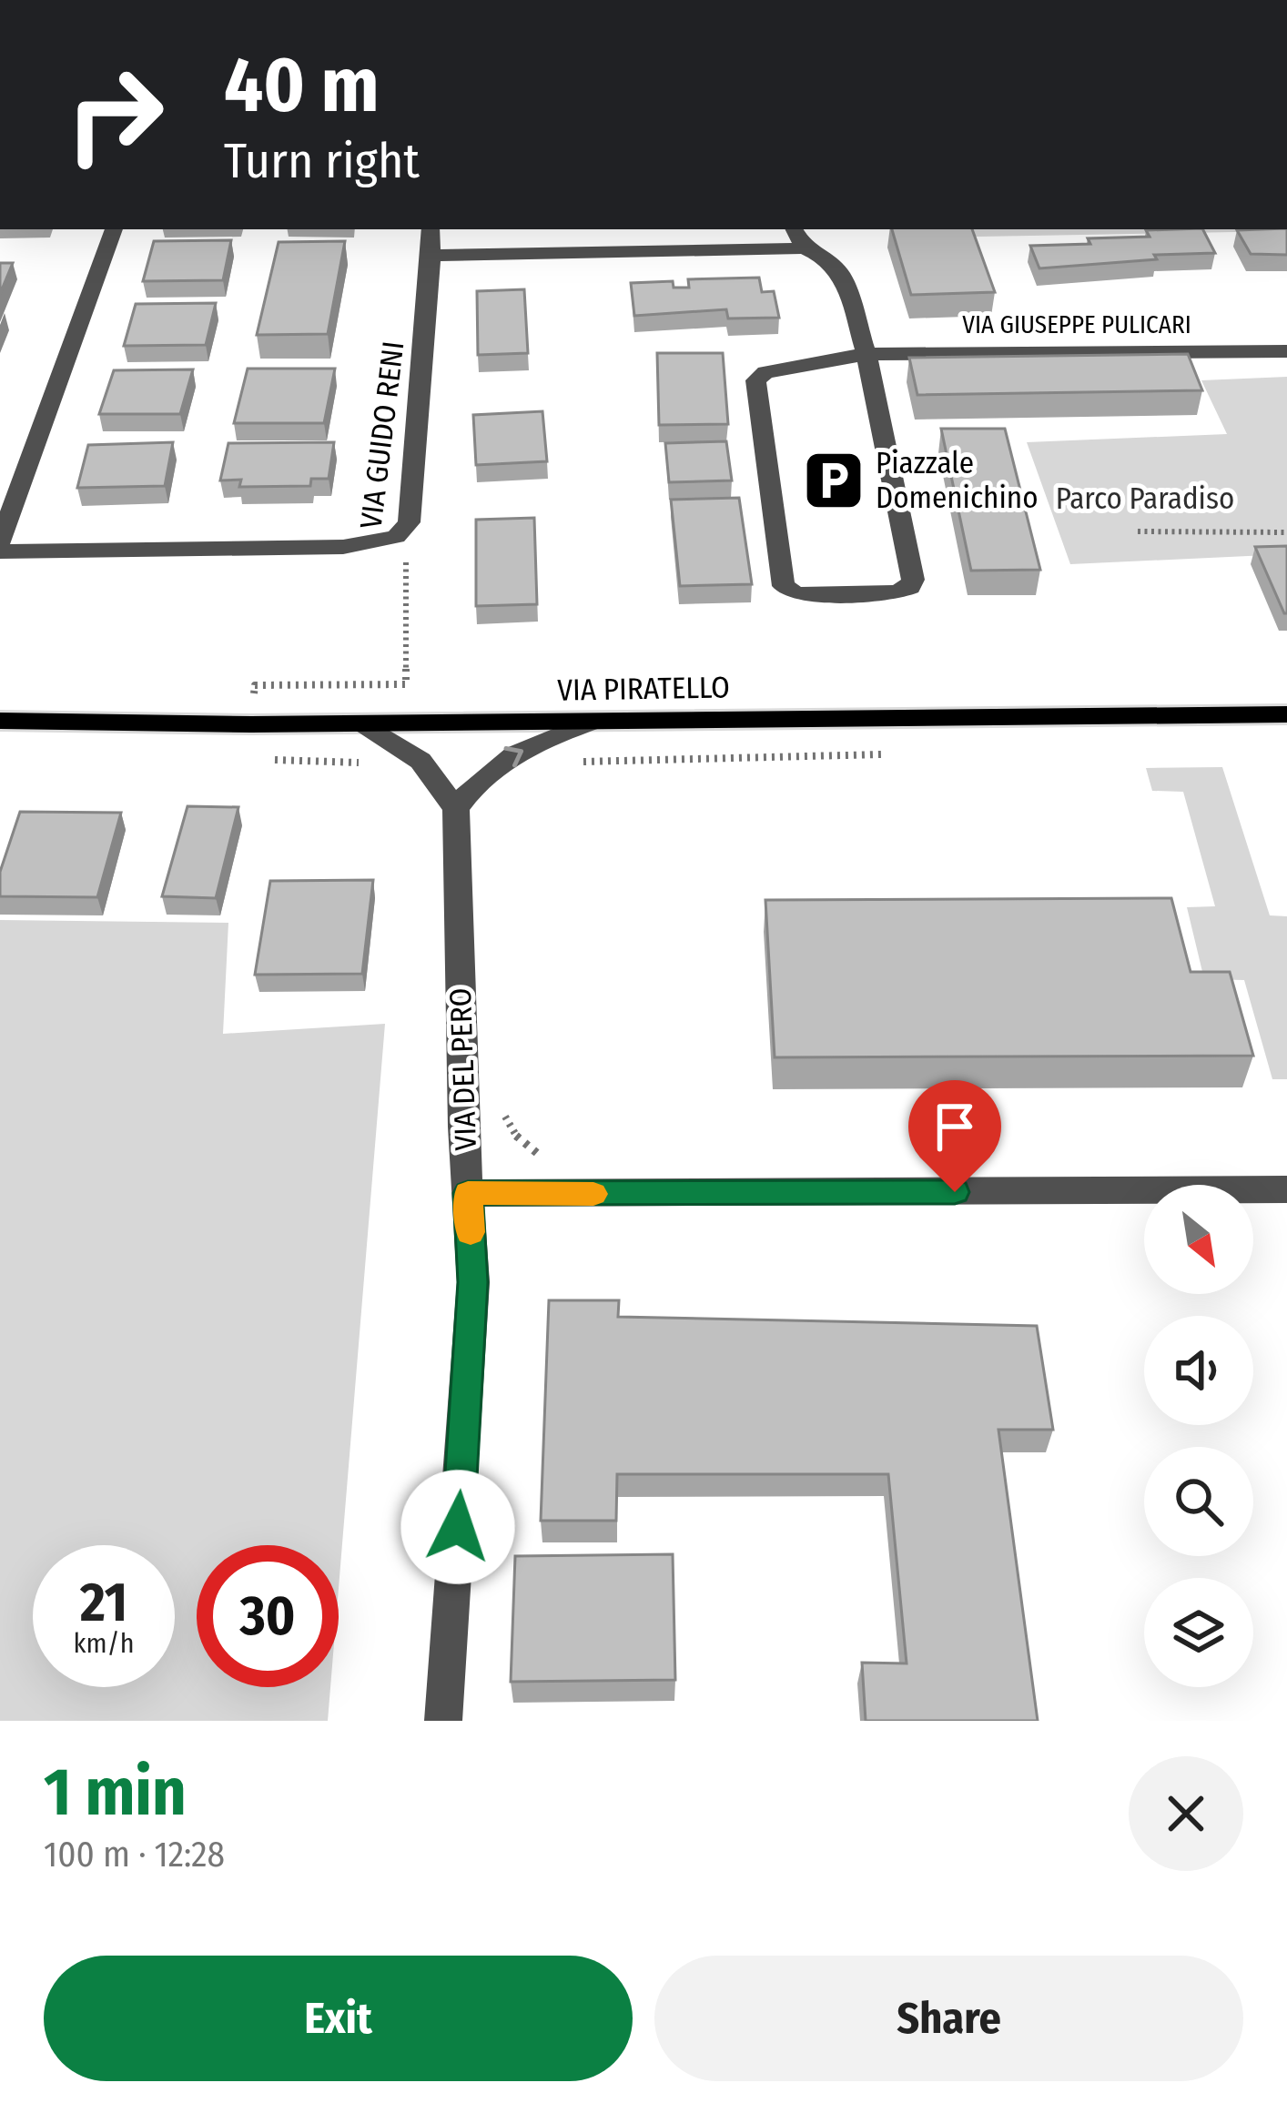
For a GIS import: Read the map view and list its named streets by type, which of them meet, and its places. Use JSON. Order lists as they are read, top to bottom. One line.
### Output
{"streets":{"main road":["VIA PIRATELLO"],"street":["VIA GIUSEPPE PULICARI","VIA GUIDO RENI","VIA DEL PERO"]},"crossings":[["VIA GUIDO RENI","VIA PIRATELLO"]],"parks":["Parco Paradiso"],"places":{"parking":["Piazzale Domenichino"]},"north":"bottom right","page":{"turn":["40 m","Turn right"],"speed":"21 km/h","limit":"30","heading":["1 min","100 m · 12:28"],"buttons":["Exit","Share"]}}
